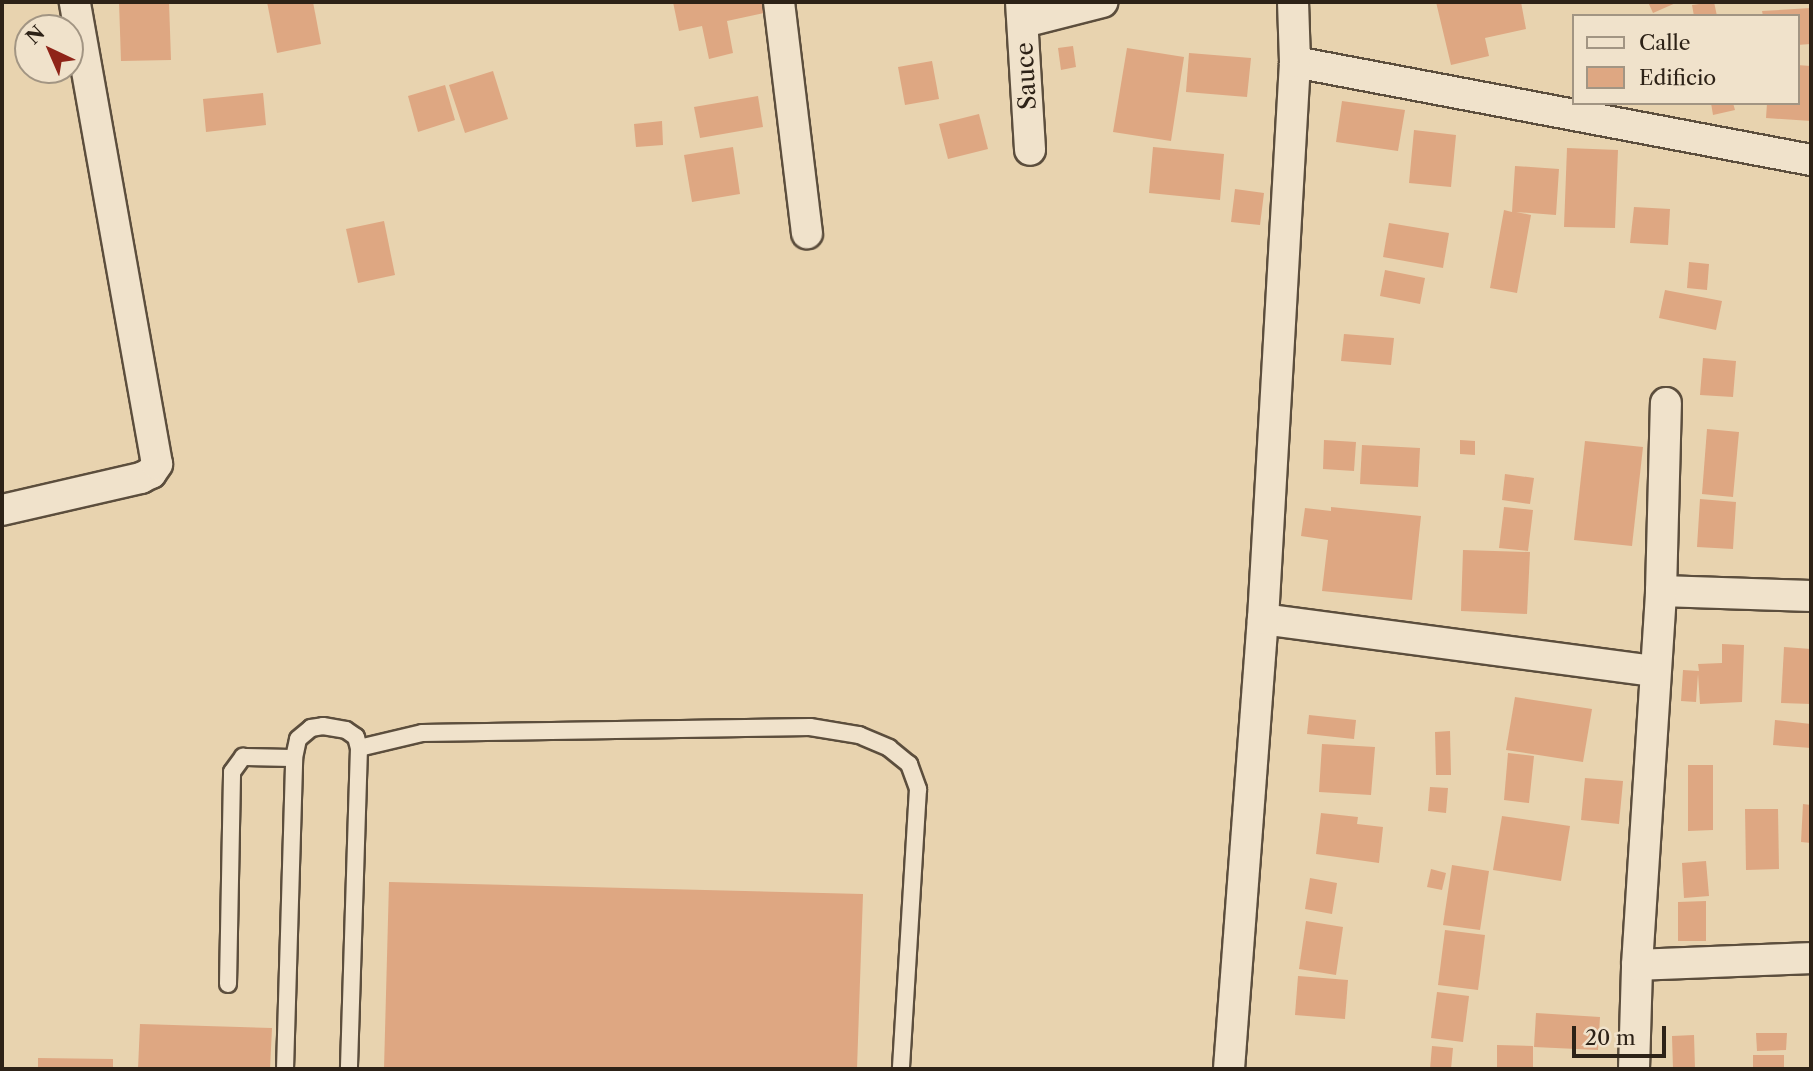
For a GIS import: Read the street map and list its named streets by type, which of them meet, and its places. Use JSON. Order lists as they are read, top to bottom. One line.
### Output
{"streets":{"street":["Sauce"]},"legend":["Calle","Edificio"],"scale_bar":"20 m","north":"top left"}
